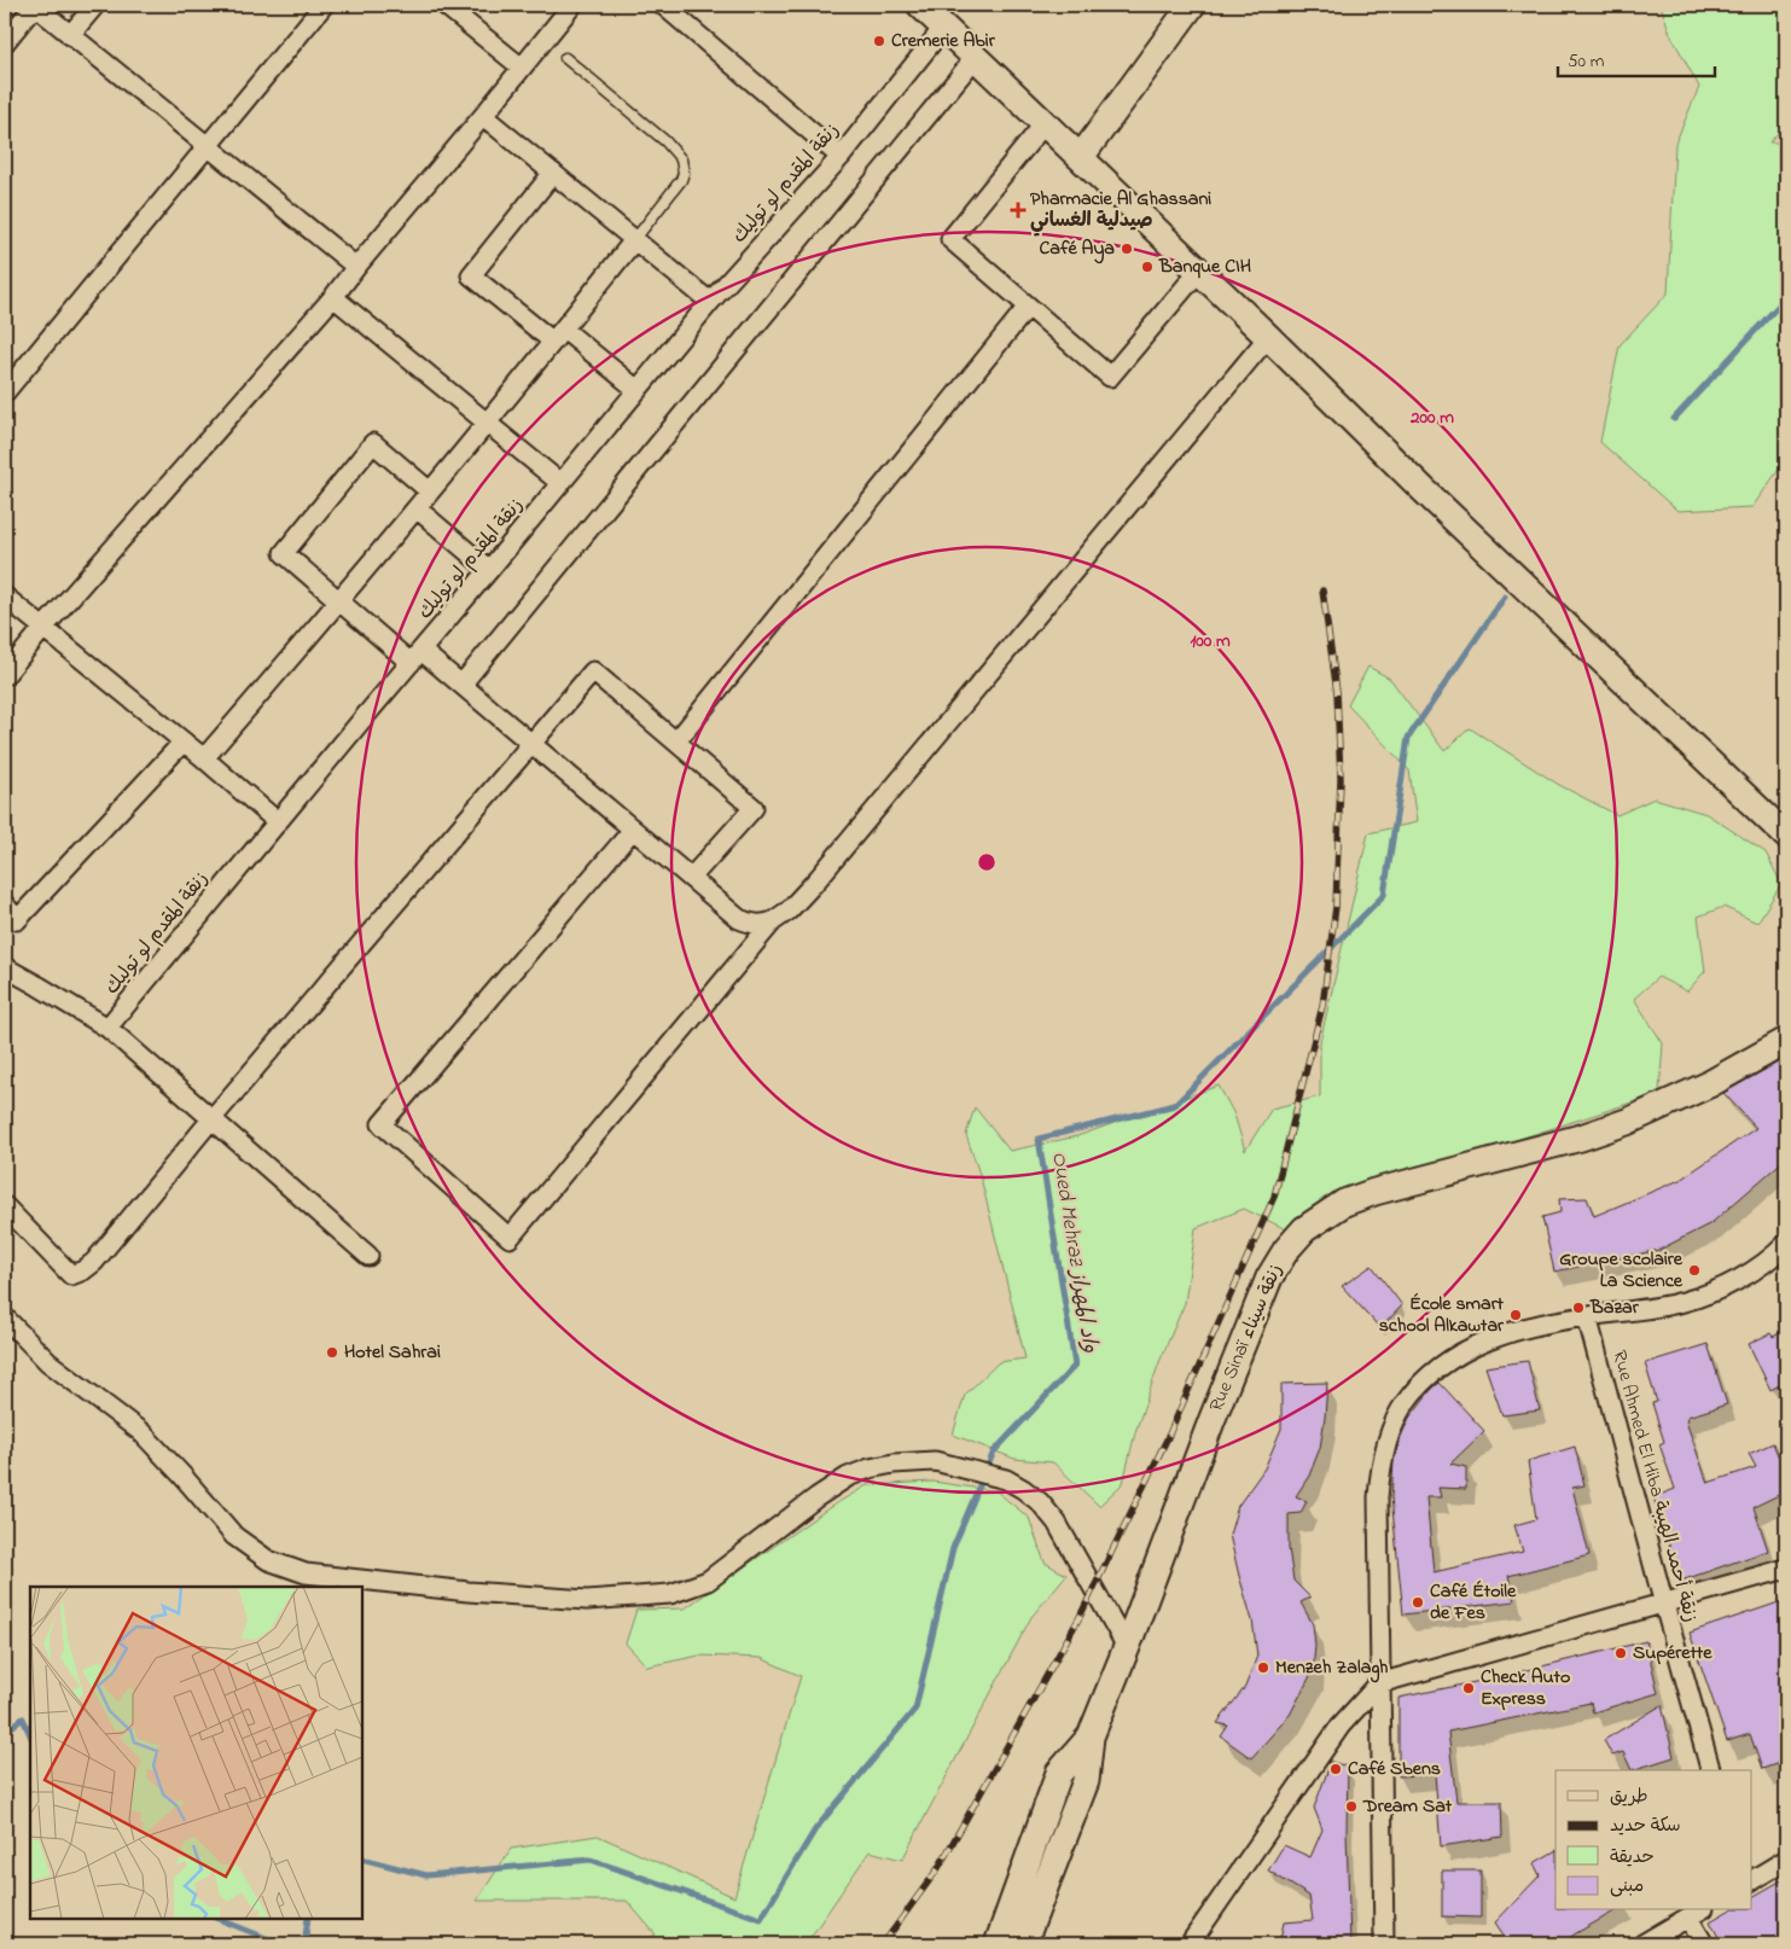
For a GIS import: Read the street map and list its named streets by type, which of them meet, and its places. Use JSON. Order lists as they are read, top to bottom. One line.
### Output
{"streets":{"street":["زنقة المقدم لو توليك","Rue Sinaï زنقة سيناء","Rue Ahmed El Hiba زنقة أحمد الهيبة"]},"water":["Oued Mehraz واد المهراز"],"places":{"other":["Cremerie Abir","Café Aya","Banque CIH","Groupe scolaire La Science","Bazar","École smart school Alkawtar","Hotel Sahrai","Café Étoile de Fes","Supérette","Menzeh Zalagh","Check Auto Express","Café Sbens","Dream Sat"],"health":["Pharmacie Al Ghassani صيدلية الغساني"]},"legend":["طريق","سكة حديد","حديقة","مبنى"],"scale_bar":"50 m","rings":["200 m","100 m"]}
